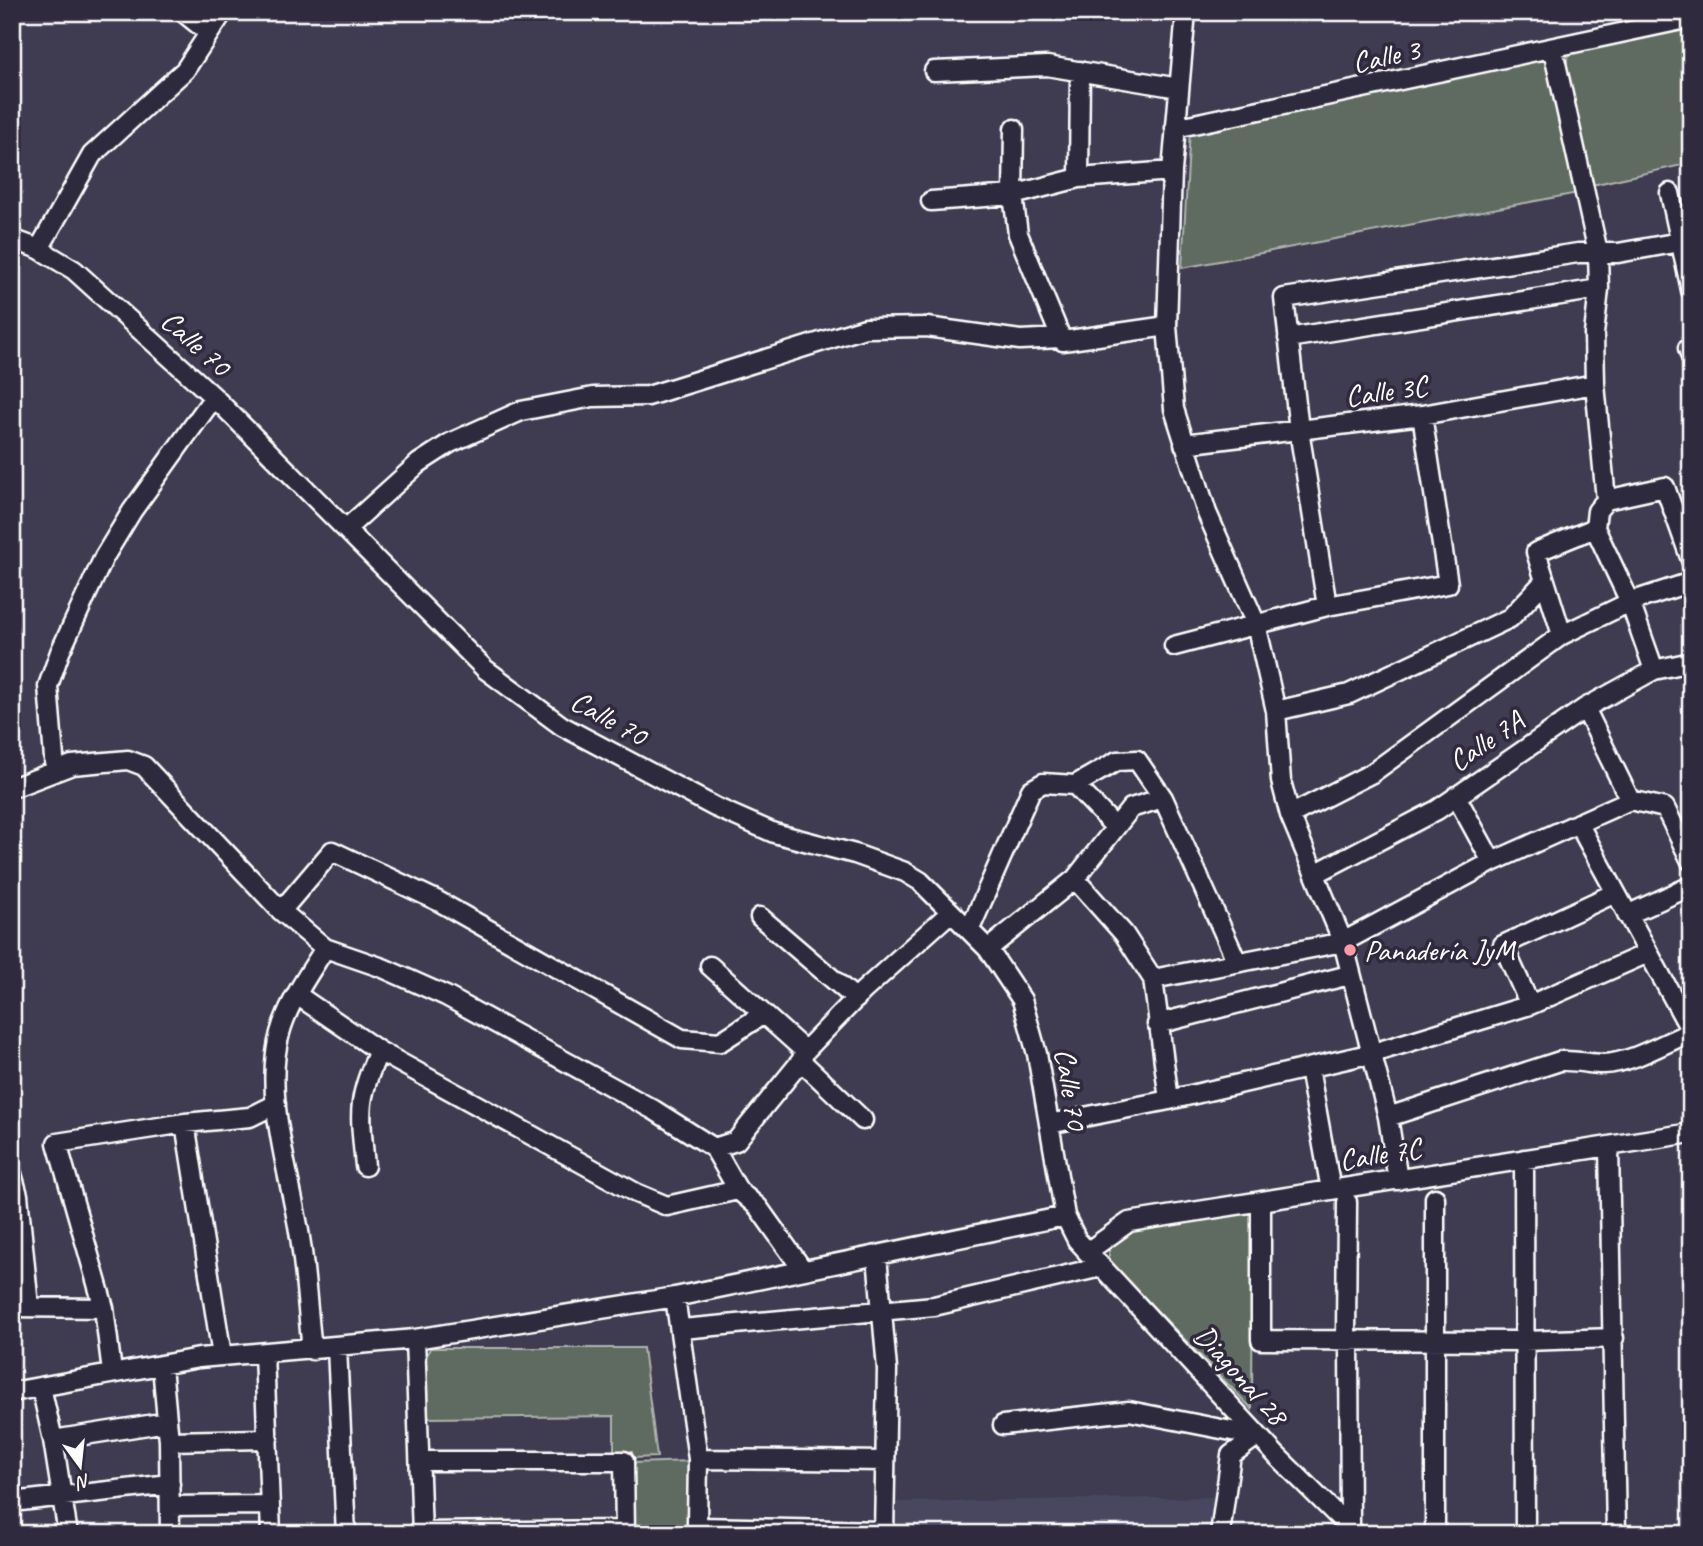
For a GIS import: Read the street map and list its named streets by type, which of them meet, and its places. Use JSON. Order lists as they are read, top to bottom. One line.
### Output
{"streets":{"street":["Calle 3","Calle 70","Calle 3C","Calle 7A","Calle 7C","Diagonal 28"]},"crossings":[["Calle 70","Calle 7C"],["Calle 70","Diagonal 28"],["Calle 7C","Diagonal 28"]],"places":["Panadería JyM"],"north":"bottom"}
